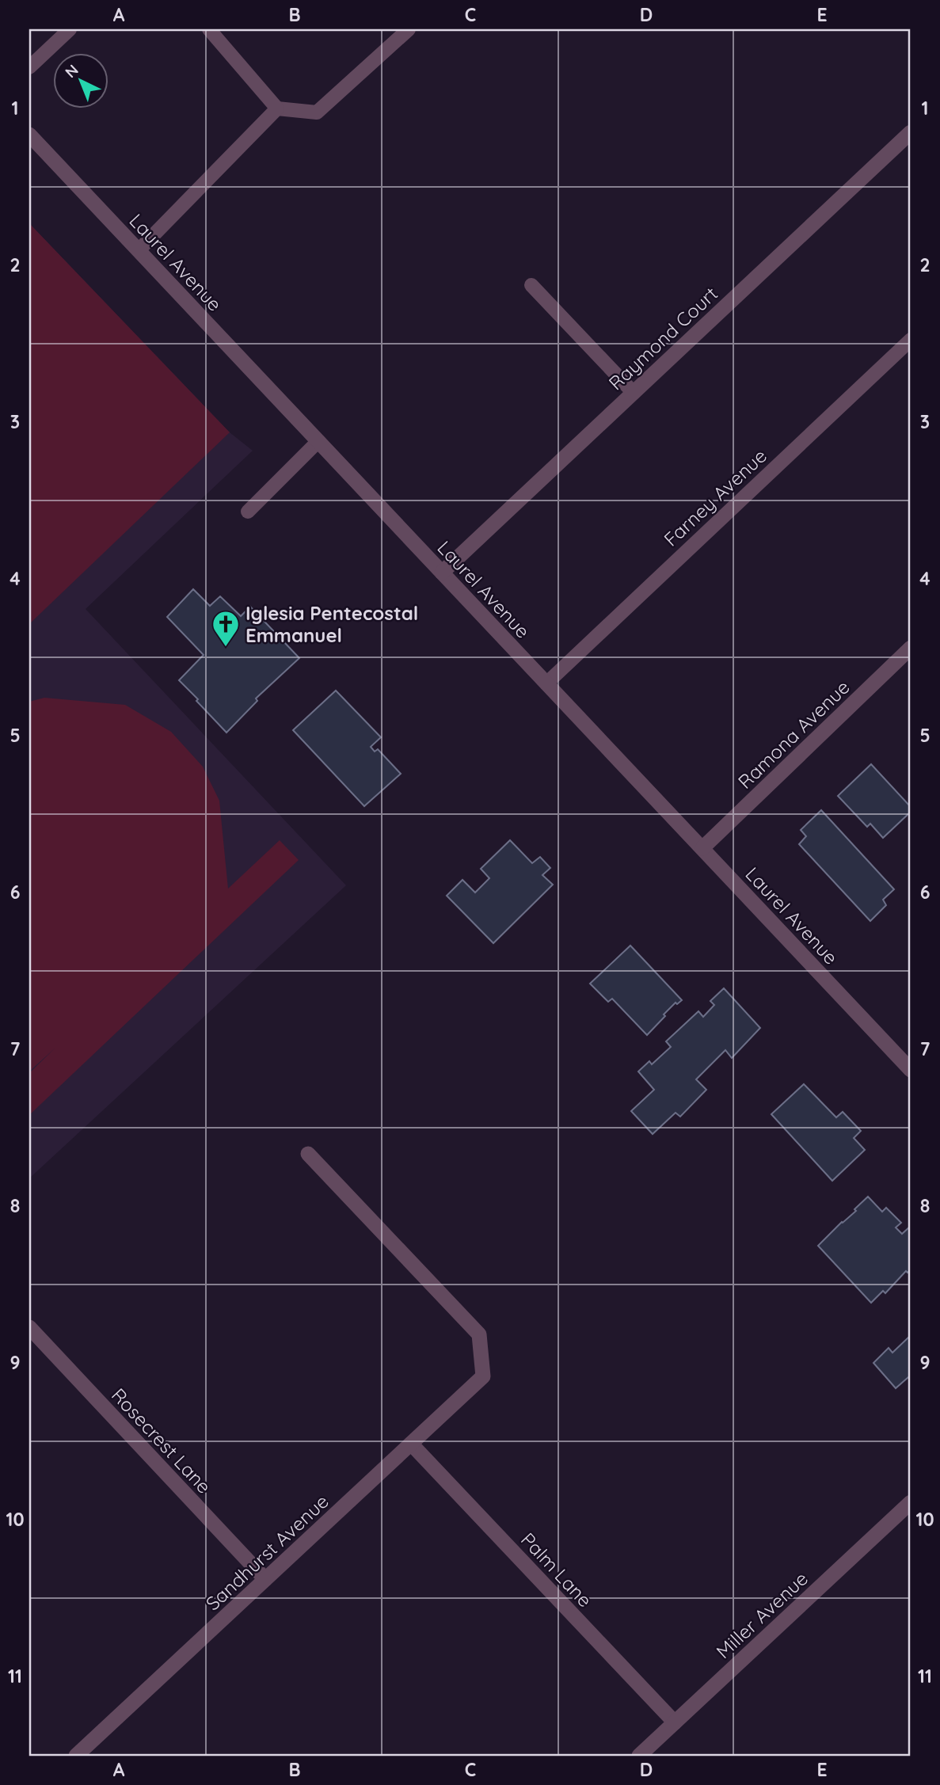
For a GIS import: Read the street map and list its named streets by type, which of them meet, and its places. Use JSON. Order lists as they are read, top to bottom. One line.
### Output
{"streets":{"street":["Laurel Avenue","Raymond Court","Ramona Avenue","Rosecrest Lane","Sandhurst Avenue","Palm Lane","Miller Avenue"],"lane":["Farney Avenue"]},"crossings":[["Laurel Avenue","Raymond Court"],["Laurel Avenue","Farney Avenue"],["Laurel Avenue","Ramona Avenue"],["Rosecrest Lane","Sandhurst Avenue"],["Sandhurst Avenue","Palm Lane"],["Palm Lane","Miller Avenue"]],"places":{"church":["Iglesia Pentecostal Emmanuel"]},"north":"top left","grid":{"columns":["A","B","C","D","E"],"rows":["1","2","3","4","5","6","7","8","9","10","11"]}}
